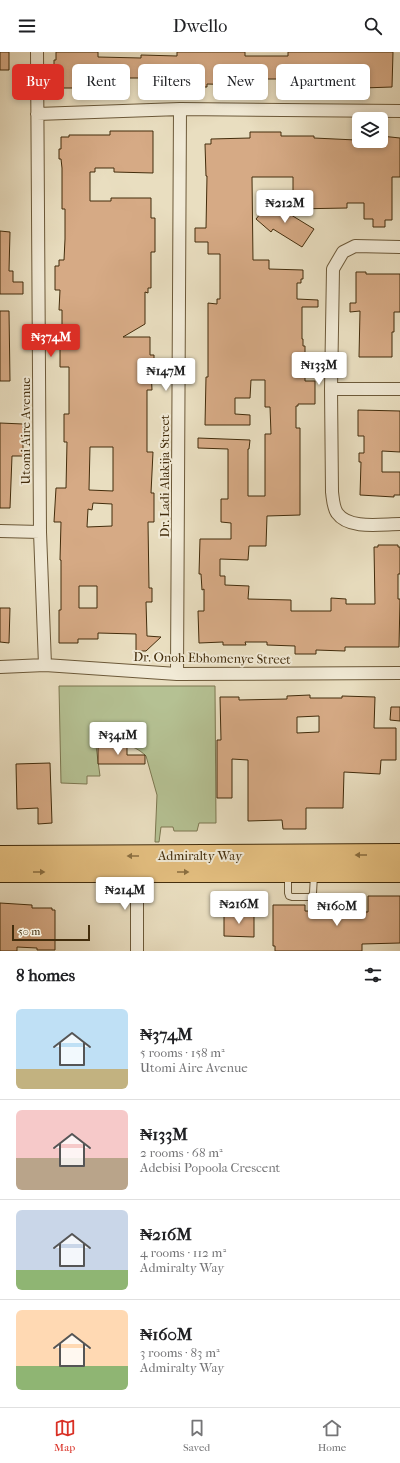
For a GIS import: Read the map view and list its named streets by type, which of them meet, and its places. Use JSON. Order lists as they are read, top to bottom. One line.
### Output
{"streets":{"main road":["Admiralty Way"],"street":["Utomi Aire Avenue","Dr. Ladi Alakija Street","Dr. Onoh Ebhomenye Street"]},"crossings":[["Utomi Aire Avenue","Dr. Onoh Ebhomenye Street"],["Dr. Ladi Alakija Street","Dr. Onoh Ebhomenye Street"]],"scale_bar":"50 m","page":{"header":"Dwello","chip":["Buy","Rent","Filters","New","Apartment"],"price":["₦212M","₦374M","₦133M","₦147M","₦341M","₦214M","₦216M","₦160M"],"scale":"50 m","heading":"8 homes","list":[{"name":"₦374M","note":"5 rooms · 158 m² · Utomi Aire Avenue"},{"name":"₦133M","note":"2 rooms · 68 m² · Adebisi Popoola Crescent"},{"name":"₦216M","note":"4 rooms · 112 m² · Admiralty Way"},{"name":"₦160M","note":"3 rooms · 83 m² · Admiralty Way"}],"tabs":["Map","Saved","Home"]}}
